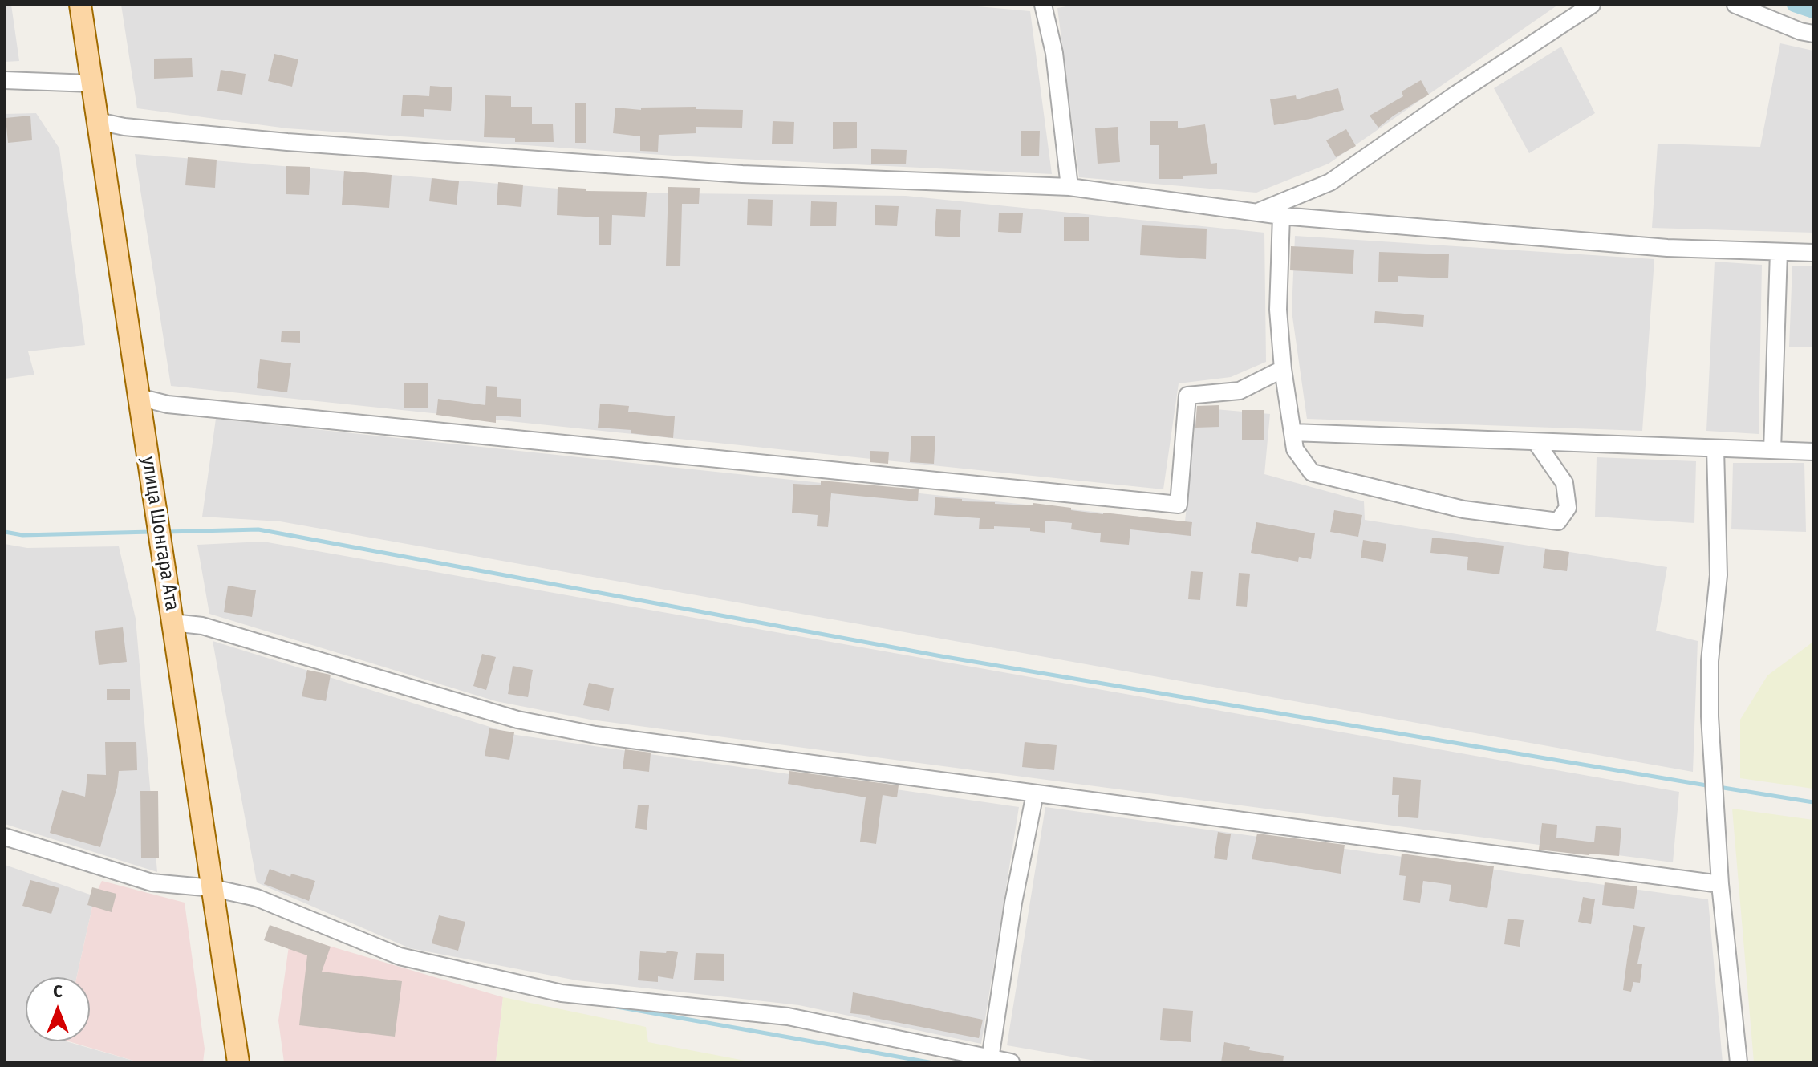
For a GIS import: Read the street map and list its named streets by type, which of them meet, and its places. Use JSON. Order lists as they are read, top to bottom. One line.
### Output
{"streets":{"main road":["улица Шонгара Ата"]},"north":"top"}
